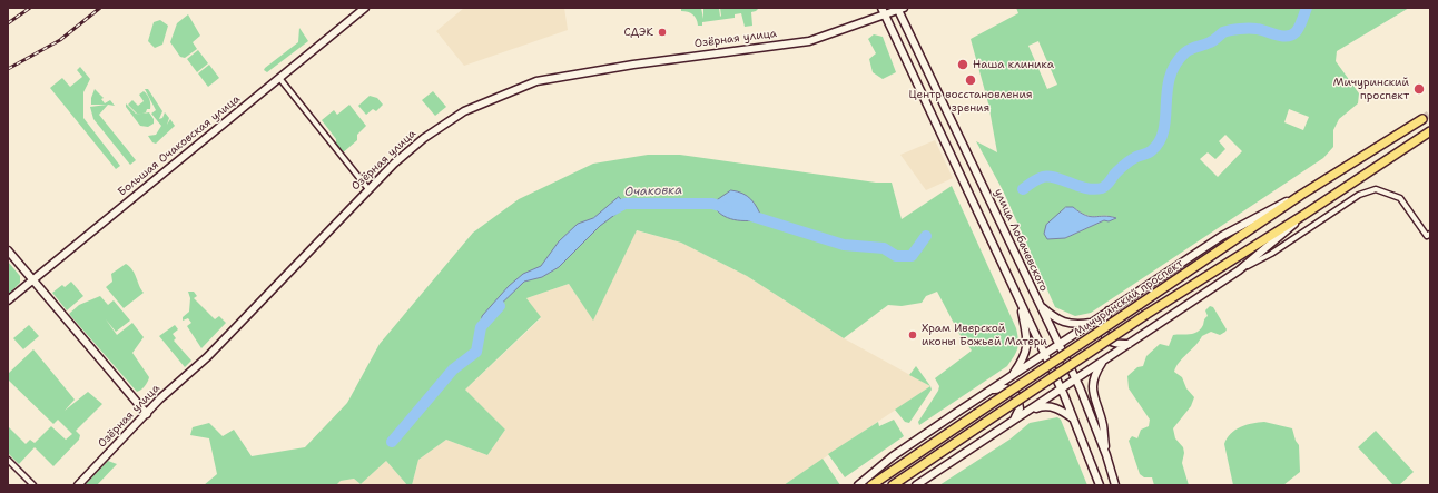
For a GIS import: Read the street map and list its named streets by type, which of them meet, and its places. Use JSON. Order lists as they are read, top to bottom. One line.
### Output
{"streets":{"main road":["Озёрная улица","Большая Очаковская улица","улица Лобачевского","Мичуринский проспект"]},"crossings":[["Озёрная улица","улица Лобачевского"]],"water":["Очаковка"],"places":["СДЭК","Наша клиника","Центр восстановления зрения","Мичуринский проспект","Храм Иверской иконы Божьей Матери"]}
